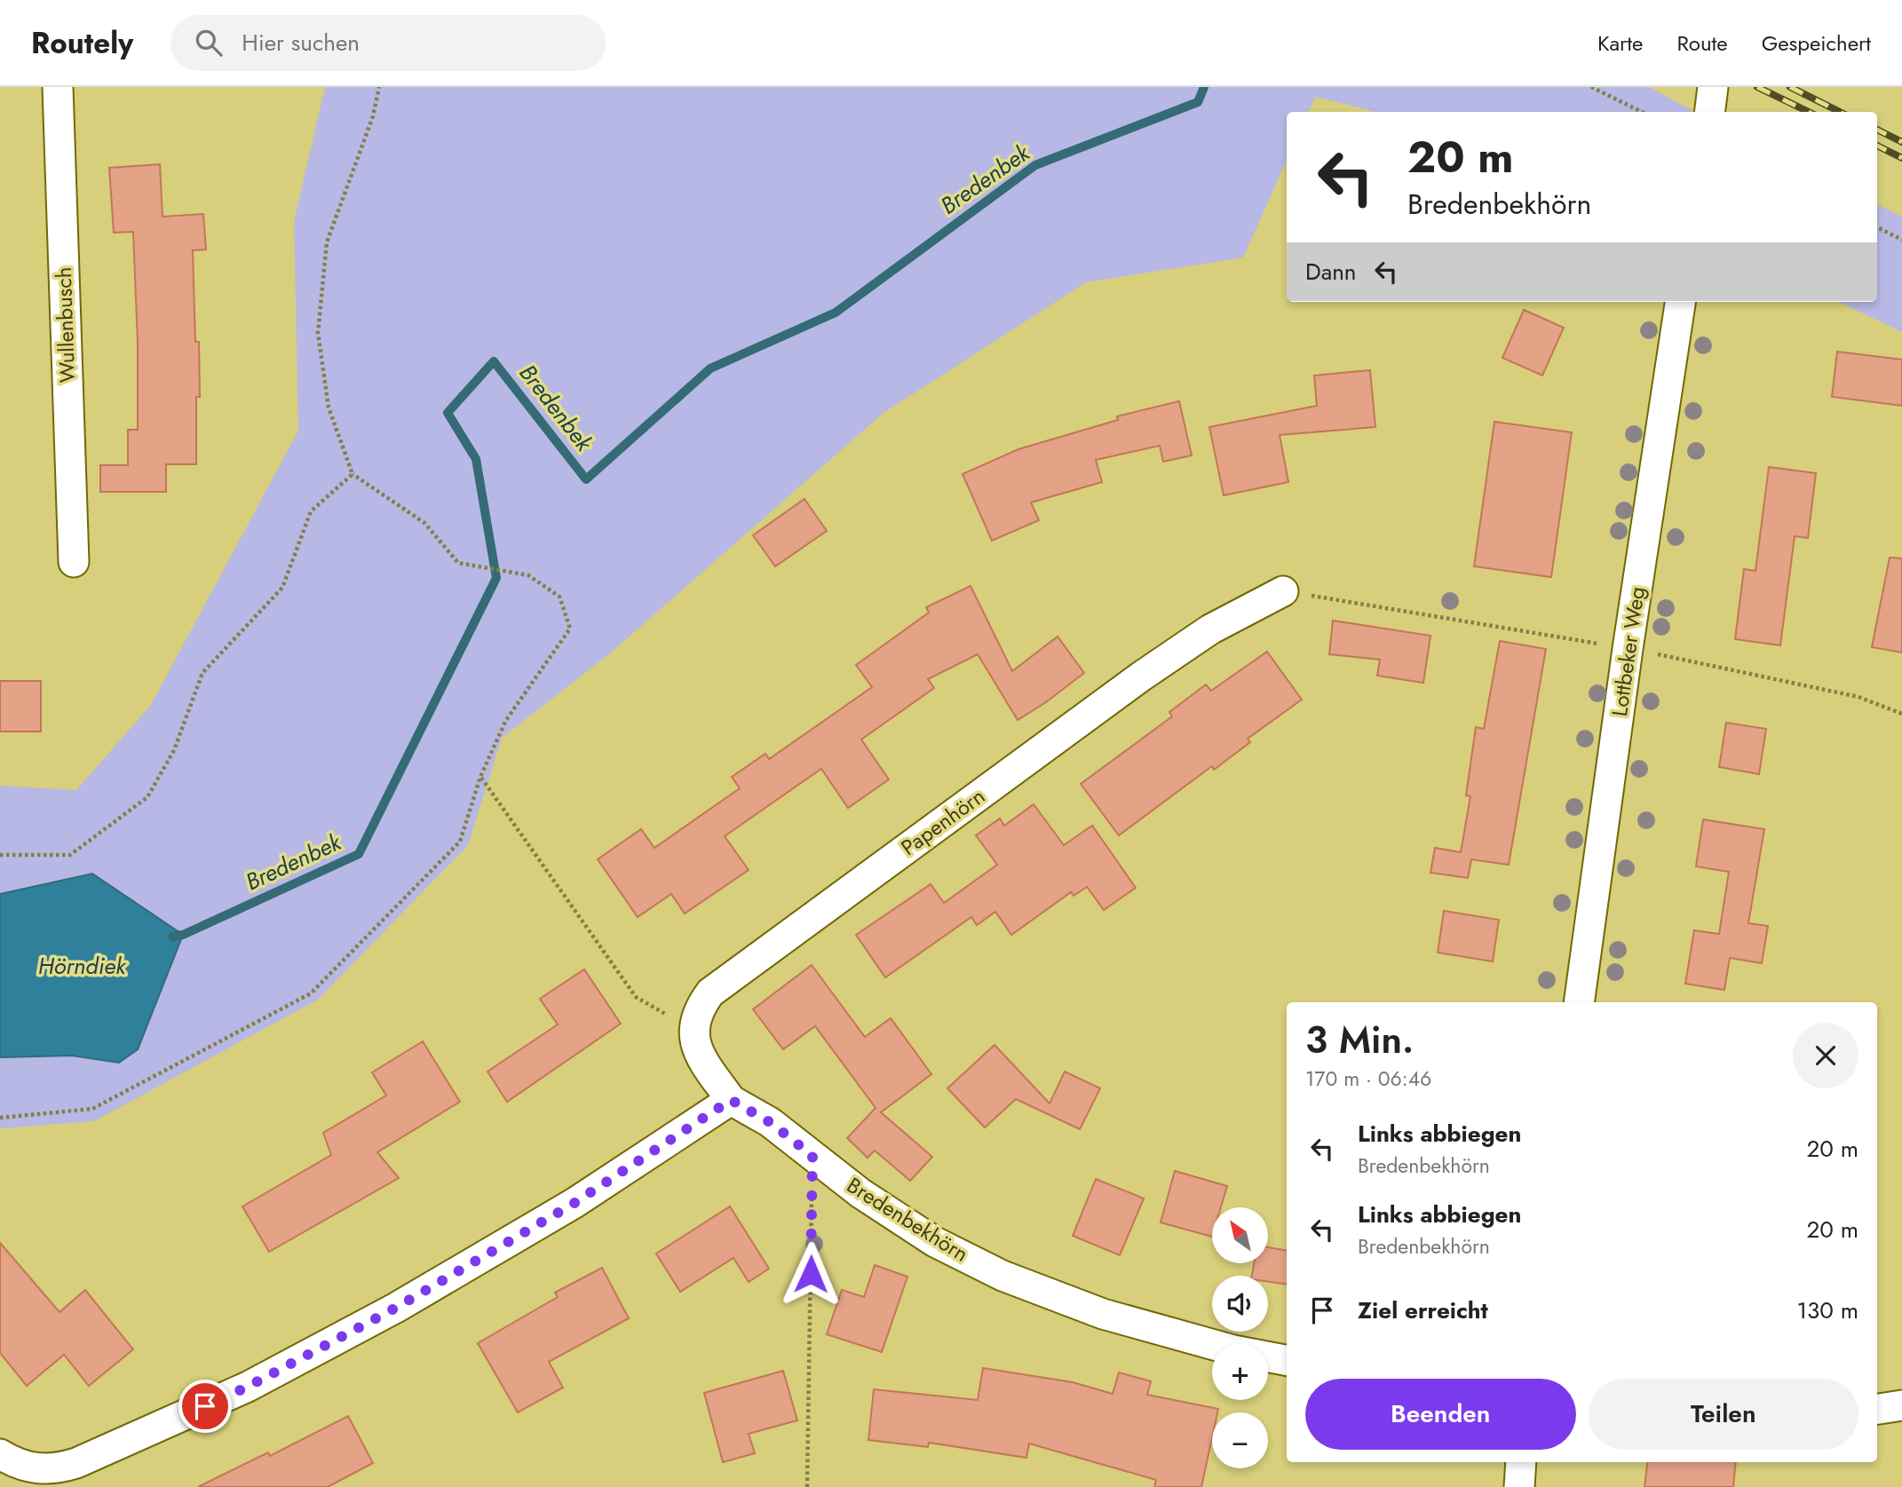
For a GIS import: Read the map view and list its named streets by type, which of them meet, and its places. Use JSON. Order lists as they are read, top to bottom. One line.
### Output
{"streets":{"street":["Wullenbusch","Lottbeker Weg","Papenhörn","Bredenbekhörn"]},"water":["Bredenbek","Hörndiek"],"north":"top left","page":{"header":"Routely","search":"Hier suchen","nav":["Karte","Route","Gespeichert"],"turn":["20 m","Bredenbekhörn"],"then":"Dann","heading":["3 Min.","170 m · 06:46"],"list":[{"name":"Links abbiegen","note":"Bredenbekhörn","value":"20 m"},{"name":"Links abbiegen","note":"Bredenbekhörn","value":"20 m"},{"name":"Ziel erreicht","value":"130 m"}],"map_buttons":["+","−"],"buttons":["Beenden","Teilen"]}}
